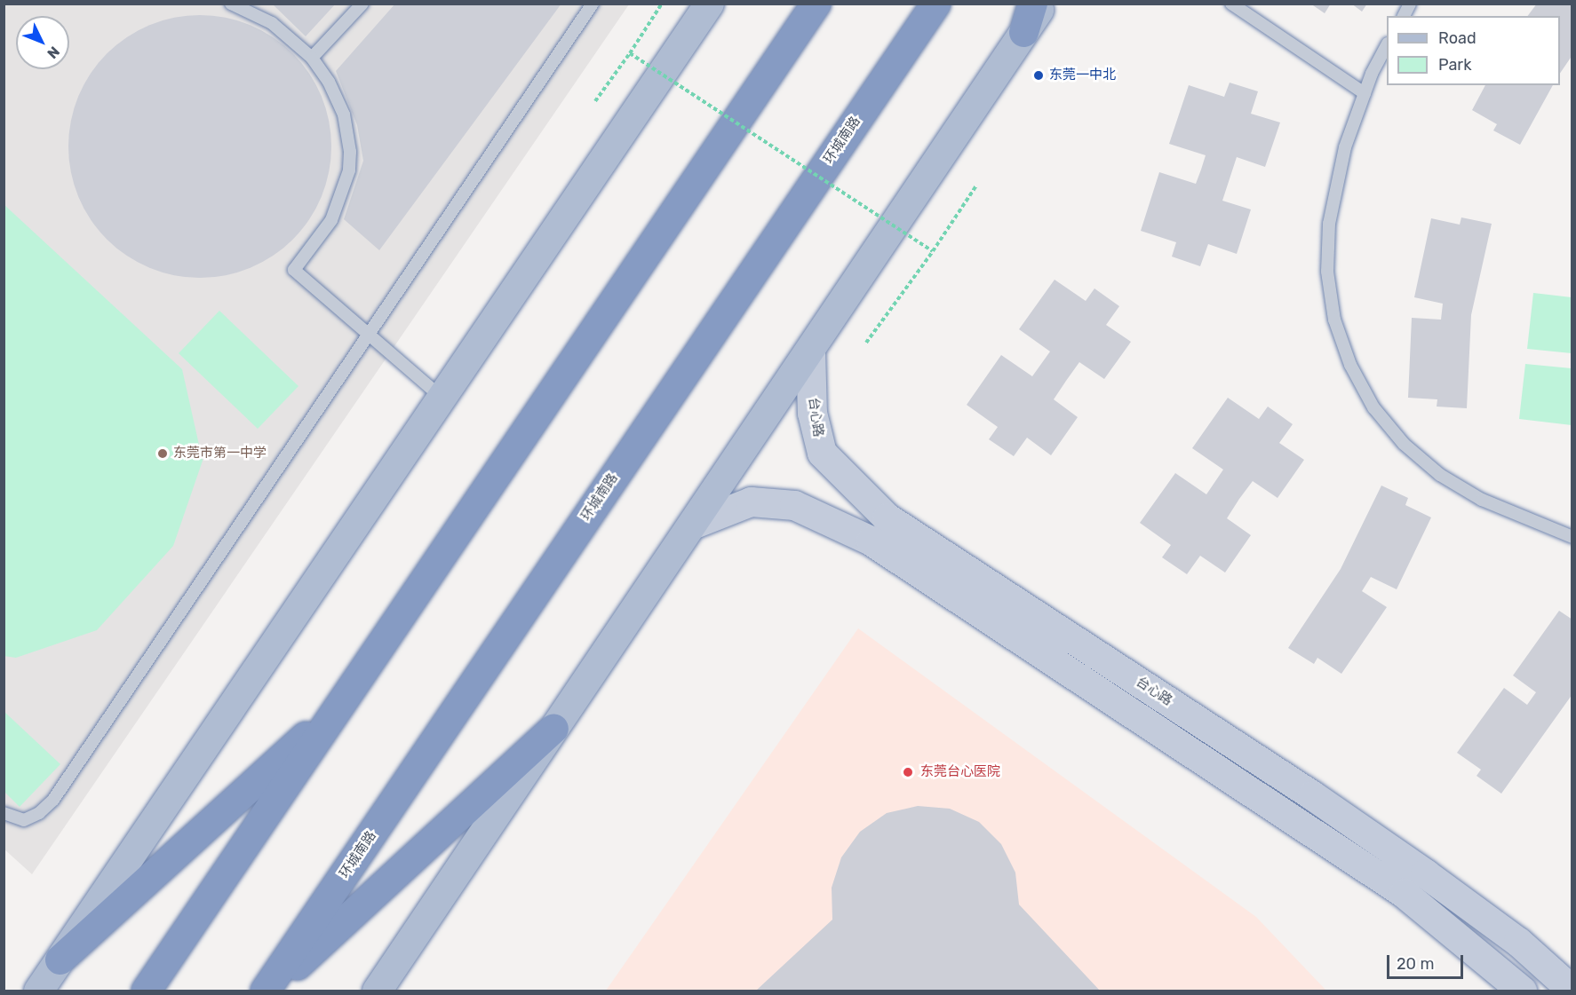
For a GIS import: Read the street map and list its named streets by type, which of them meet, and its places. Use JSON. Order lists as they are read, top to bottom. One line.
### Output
{"streets":{"highway":["环城南路"],"main road":["台心路"]},"places":["东莞一中北","东莞市第一中学","东莞台心医院"],"legend":["Road","Park"],"scale_bar":"20 m","north":"bottom right"}
